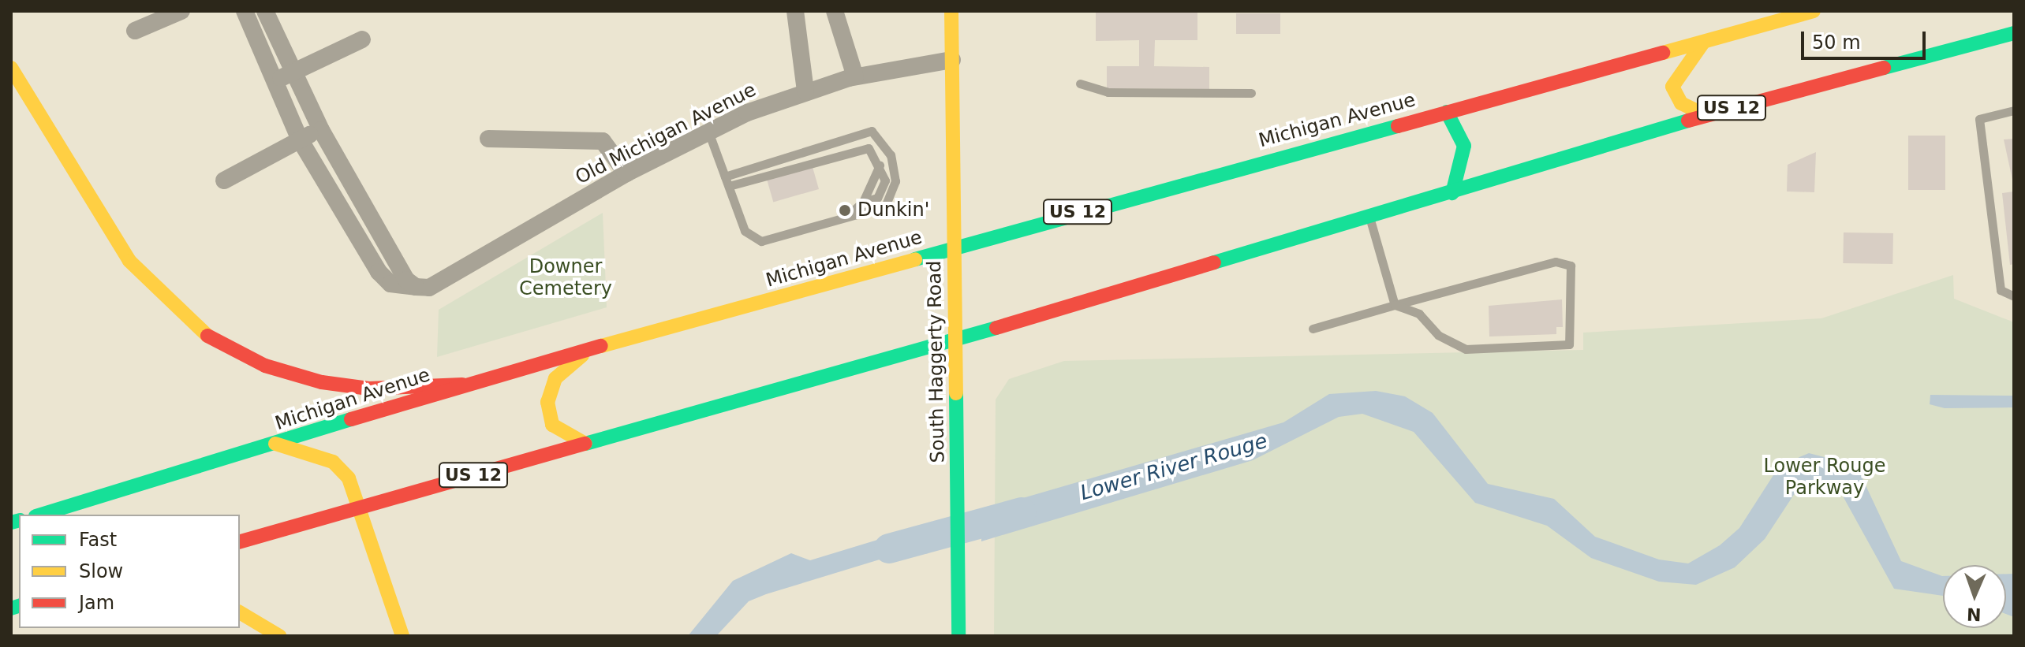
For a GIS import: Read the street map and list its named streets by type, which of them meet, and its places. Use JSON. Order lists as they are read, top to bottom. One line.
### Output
{"streets":{"main road":["US 12","Michigan Avenue","South Haggerty Road"],"street":["Old Michigan Avenue"]},"crossings":[["US 12","South Haggerty Road"],["Michigan Avenue","South Haggerty Road"],["Old Michigan Avenue","South Haggerty Road"]],"water":["Lower River Rouge"],"parks":["Downer Cemetery","Lower Rouge Parkway"],"places":["Dunkin'"],"legend":["Fast","Slow","Jam"],"scale_bar":"50 m","north":"bottom"}
